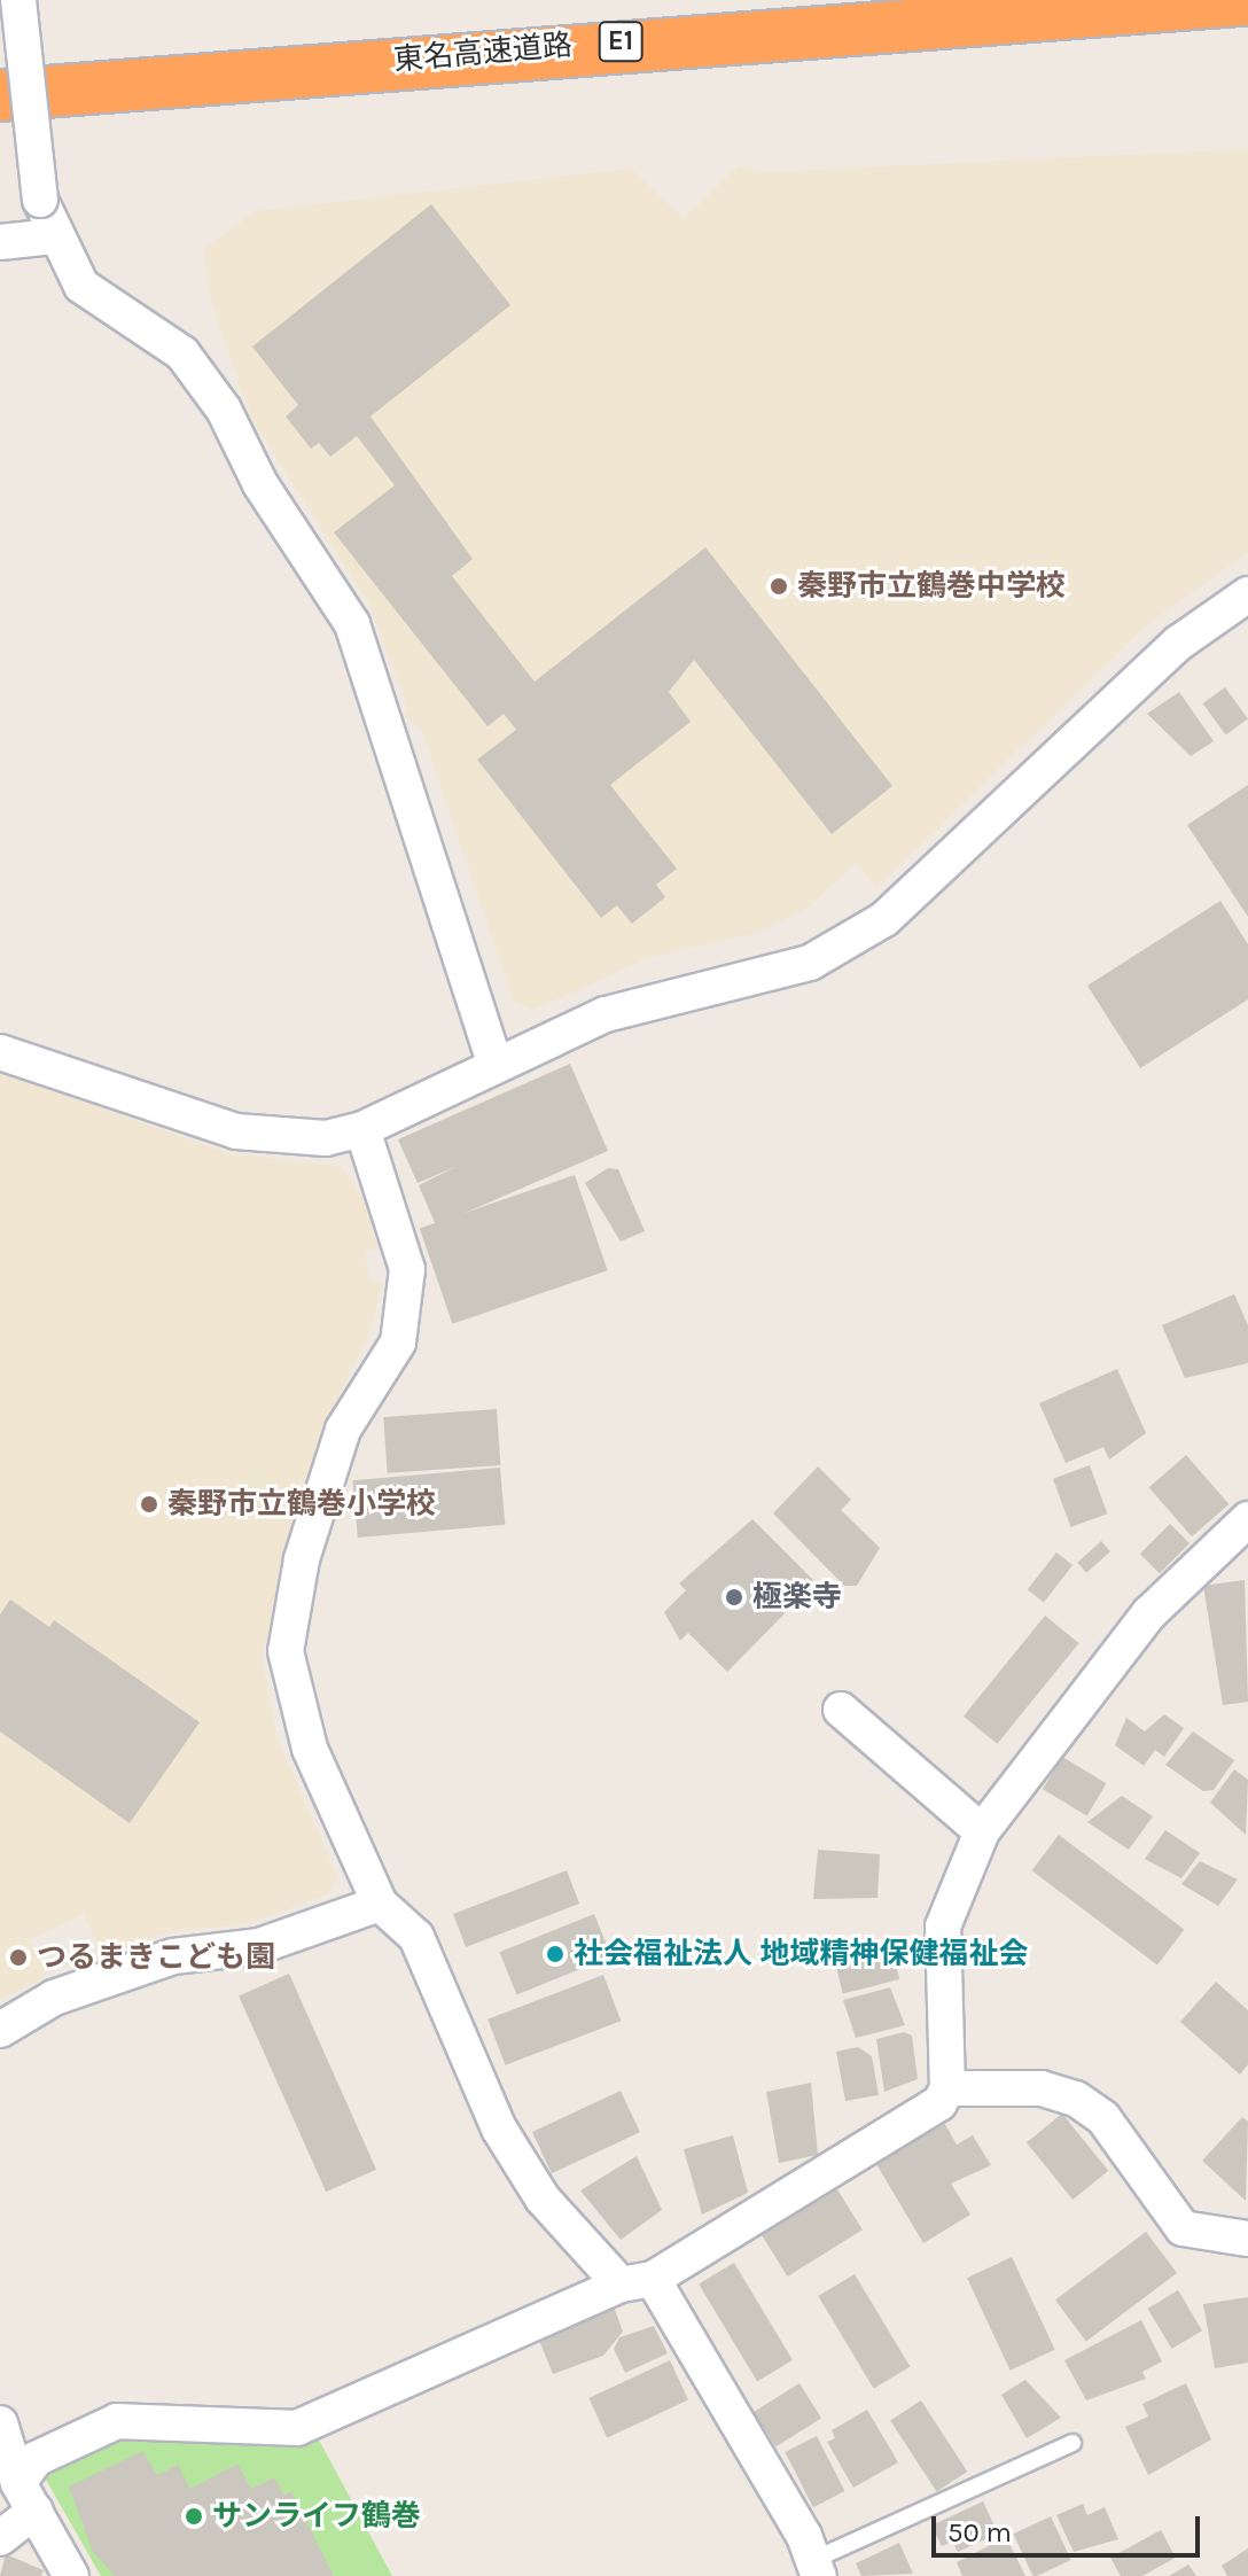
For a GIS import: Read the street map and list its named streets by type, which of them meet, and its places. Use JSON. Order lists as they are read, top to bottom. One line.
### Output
{"streets":{"highway":["E1","東名高速道路"]},"places":["秦野市立鶴巻中学校","秦野市立鶴巻小学校","極楽寺","社会福祉法人 地域精神保健福祉会","つるまきこども園","サンライフ鶴巻"],"scale_bar":"50 m"}
